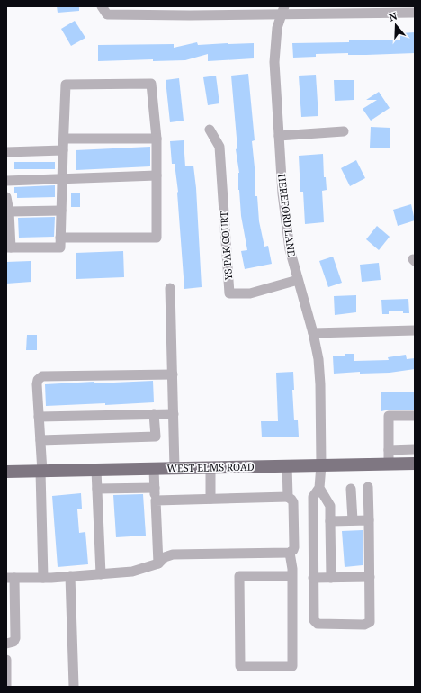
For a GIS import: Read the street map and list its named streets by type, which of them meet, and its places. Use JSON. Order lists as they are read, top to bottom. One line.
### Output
{"streets":{"main road":["WEST ELMS ROAD"],"street":["HEREFORD LANE","YS PAK COURT"]},"crossings":[["HEREFORD LANE","YS PAK COURT"],["HEREFORD LANE","WEST ELMS ROAD"]],"north":"top"}
